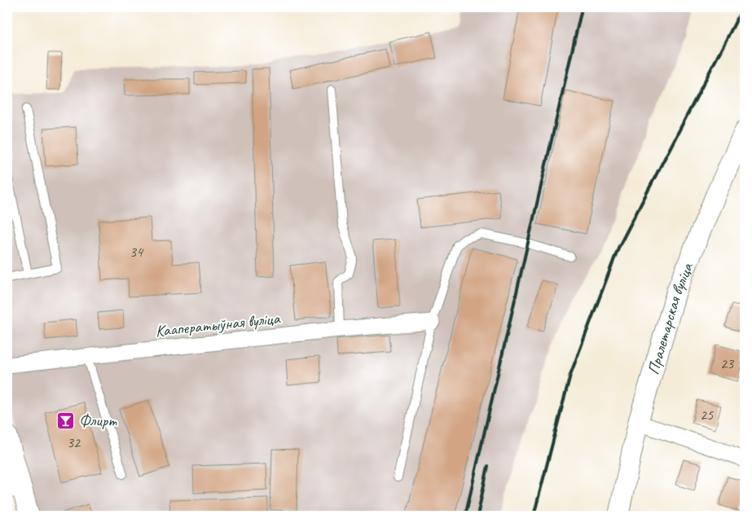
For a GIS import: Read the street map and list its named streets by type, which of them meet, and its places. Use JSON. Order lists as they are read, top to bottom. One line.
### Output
{"streets":{"street":["Пралетарская вуліца","Кааператыўная вуліца"]},"places":{"bar":["Флирт"]},"house_numbers":["34","23","25","32"]}
